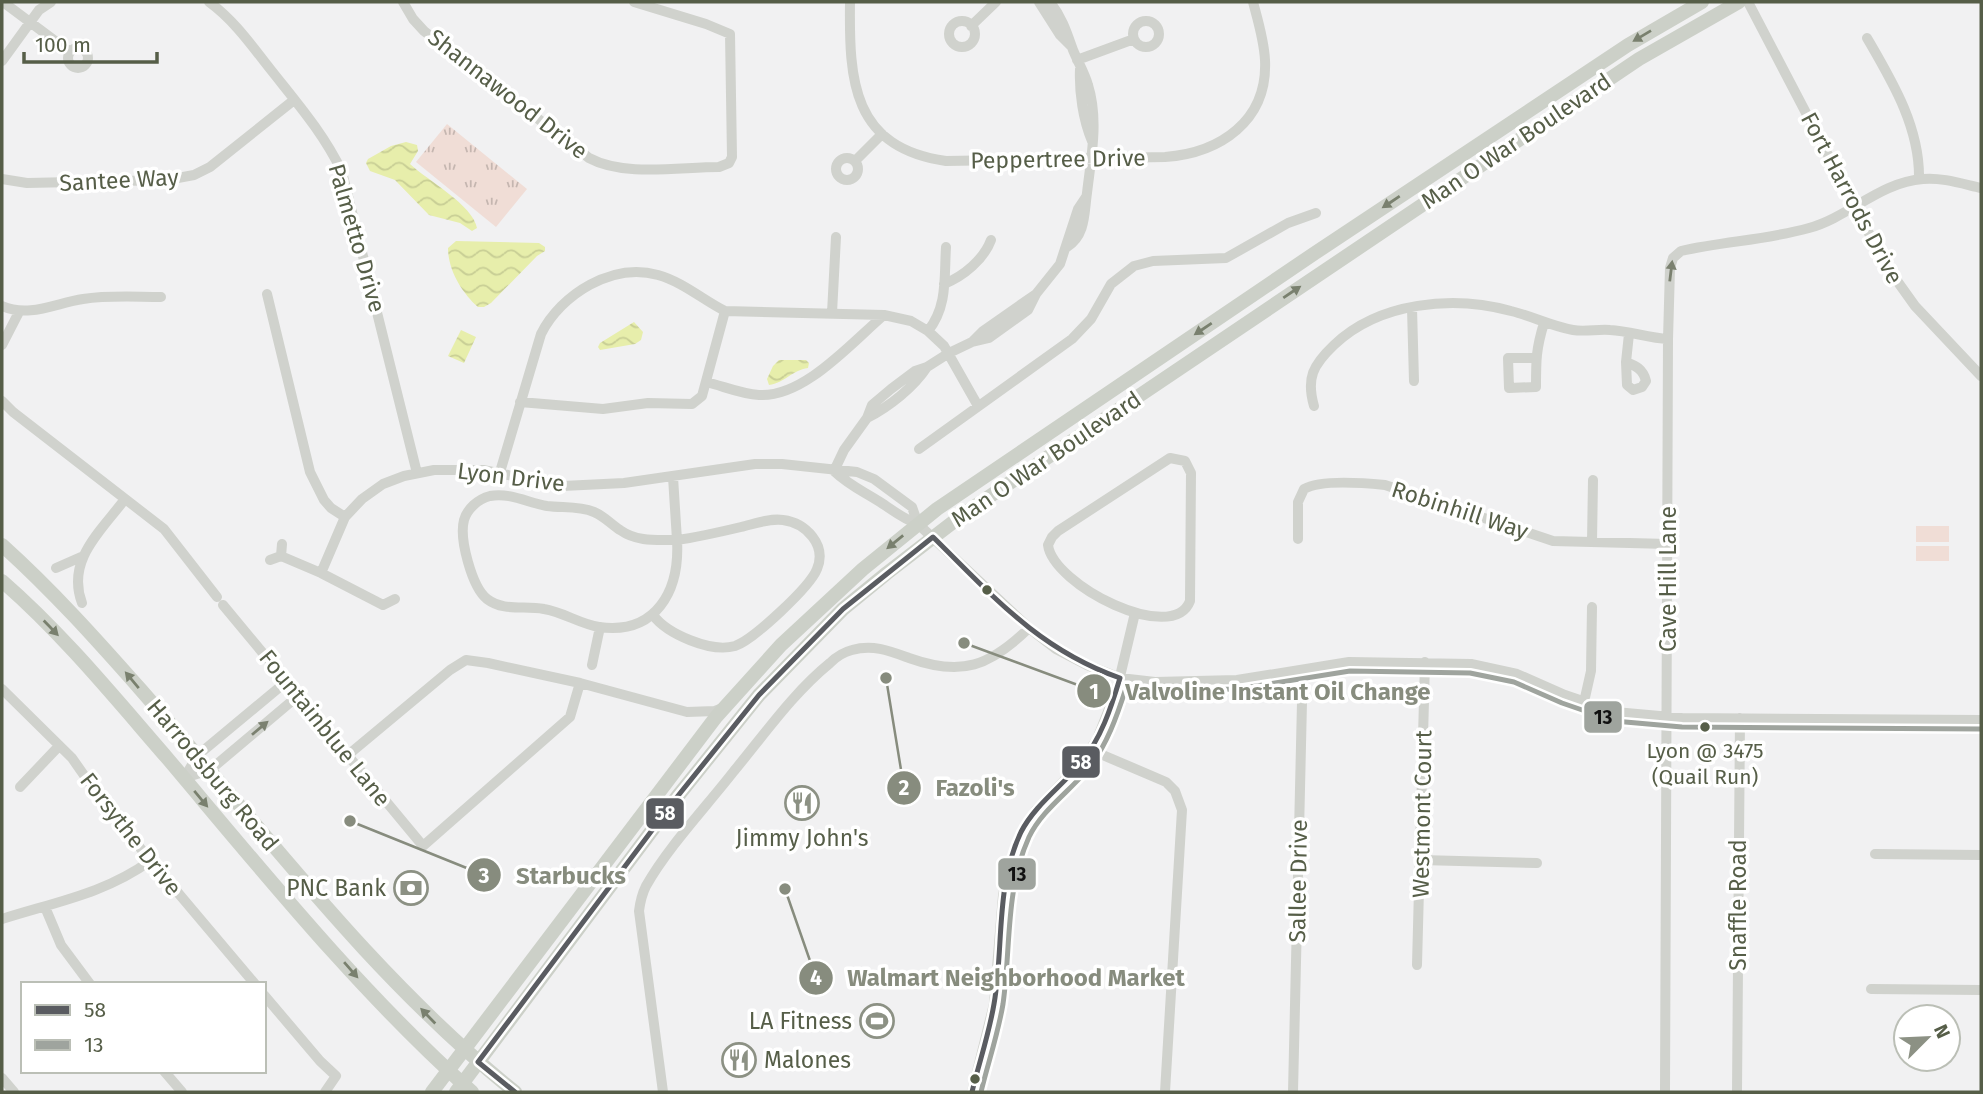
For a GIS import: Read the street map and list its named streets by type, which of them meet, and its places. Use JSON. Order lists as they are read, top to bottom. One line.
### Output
{"streets":{"main road":["Man O War Boulevard","Harrodsburg Road"],"street":["Shannawood Drive","Peppertree Drive","Santee Way","Fort Harrods Drive","Palmetto Drive","Lyon Drive","Robinhill Way","Cave Hill Lane","Fountainblue Lane","Westmont Court","Forsythe Drive","Sallee Drive","Snaffle Road"]},"crossings":[["Man O War Boulevard","Lyon Drive"],["Man O War Boulevard","Harrodsburg Road"],["Santee Way","Palmetto Drive"],["Fort Harrods Drive","Cave Hill Lane"],["Palmetto Drive","Lyon Drive"],["Lyon Drive","Cave Hill Lane"],["Lyon Drive","Westmont Court"],["Lyon Drive","Sallee Drive"],["Lyon Drive","Snaffle Road"],["Robinhill Way","Cave Hill Lane"]],"places":{"other":["Valvoline Instant Oil Change","Fazoli's","Lyon @ 3475 (Quail Run)","Starbucks","Walmart Neighborhood Market"],"restaurant":["Jimmy John's","Malones"],"bank":["PNC Bank"],"sports":["LA Fitness"]},"lines":["transit line 58","transit line 13"],"legend":["58","13"],"scale_bar":"100 m","north":"top right"}
